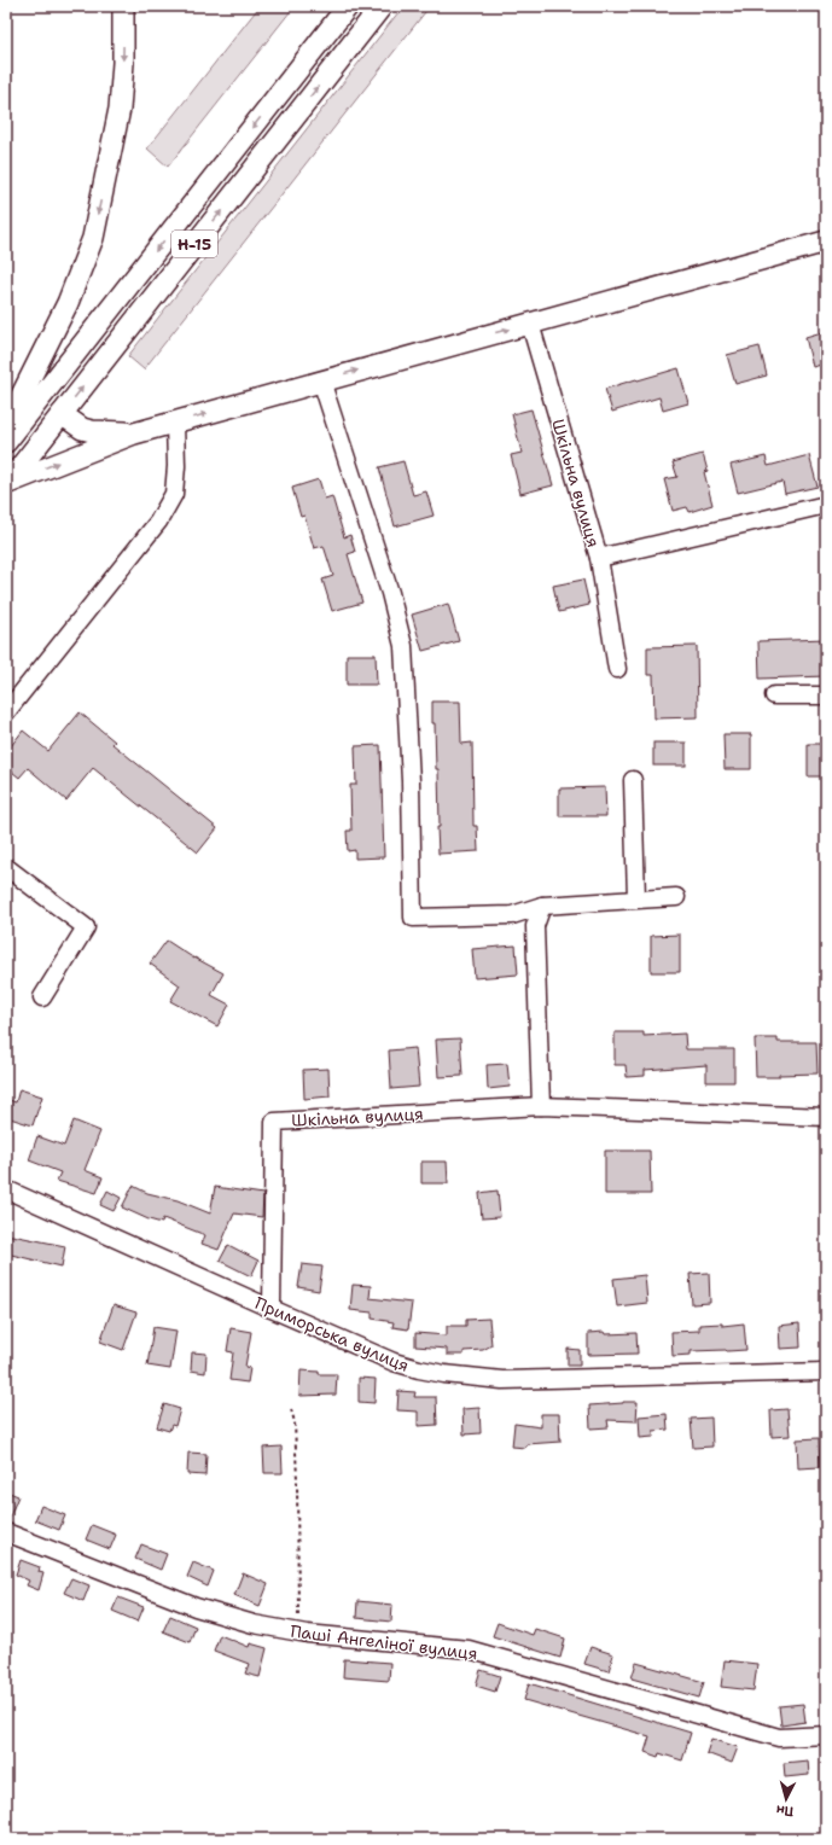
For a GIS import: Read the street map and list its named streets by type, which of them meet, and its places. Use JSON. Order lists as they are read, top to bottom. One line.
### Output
{"streets":{"main road":["Н-15"],"street":["Шкільна вулиця","Приморська вулиця","Паші Ангеліної вулиця"]},"crossings":[["Шкільна вулиця","Приморська вулиця"]],"north":"bottom"}
